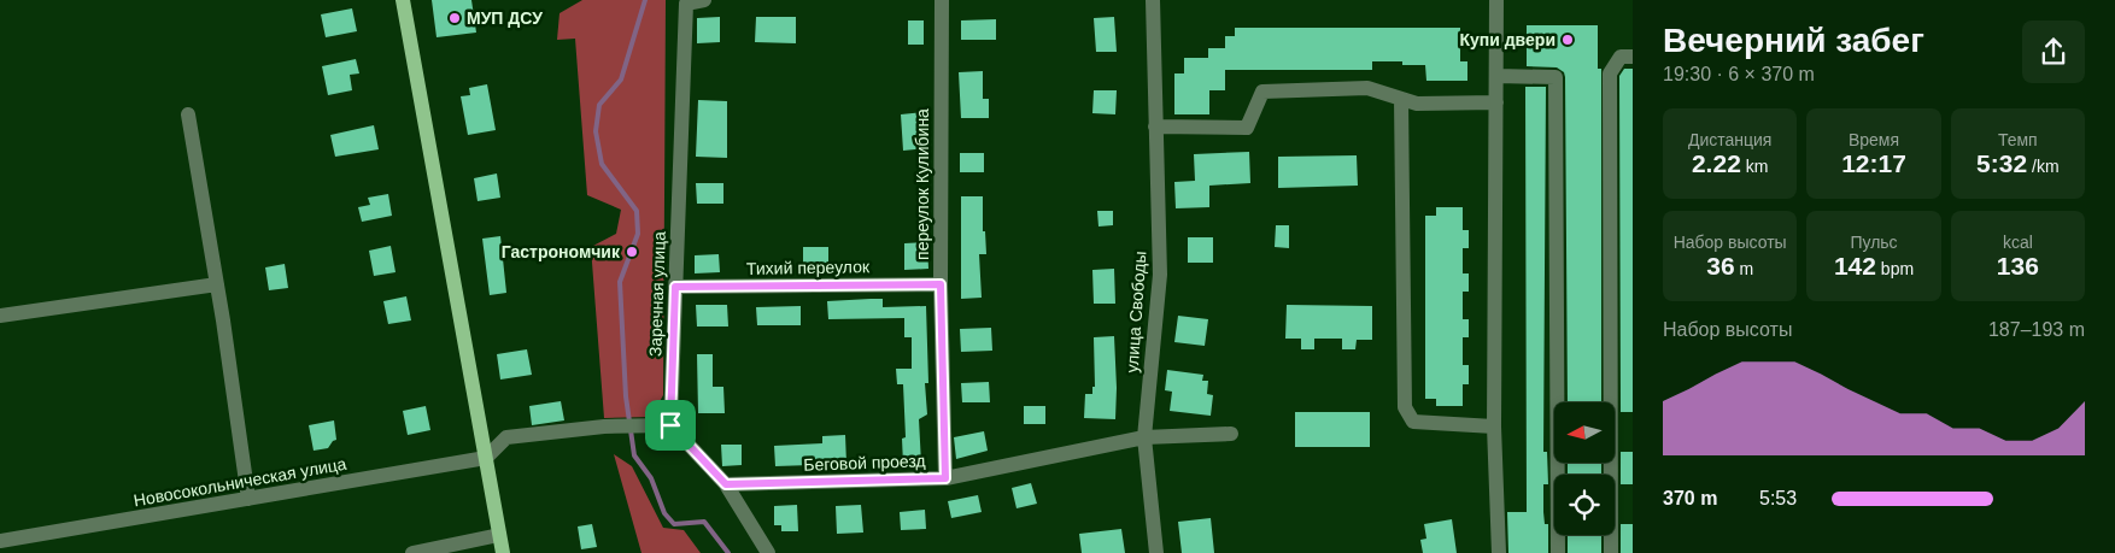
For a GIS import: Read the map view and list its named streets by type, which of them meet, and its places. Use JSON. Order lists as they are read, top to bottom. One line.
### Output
{"streets":{"street":["переулок Кулибина","Тихий переулок","Заречная улица","улица Свободы","Беговой проезд","Новосокольническая улица"]},"crossings":[["переулок Кулибина","Тихий переулок"],["переулок Кулибина","Беговой проезд"],["Тихий переулок","Заречная улица"],["улица Свободы","Беговой проезд"]],"places":["МУП ДСУ","Купи двери","Гастрономчик"],"north":"left","page":{"heading":["Вечерний забег","19:30 · 6 × 370 m"],"stats":[["Дистанция","2.22 km"],["Время","12:17"],["Темп","5:32 /km"],["Набор высоты","36 m"],["Пульс","142 bpm"],["kcal","136"]],"chart":["Набор высоты","187–193 m"],"list":[{"name":"370 m","note":"5:53"}]}}
